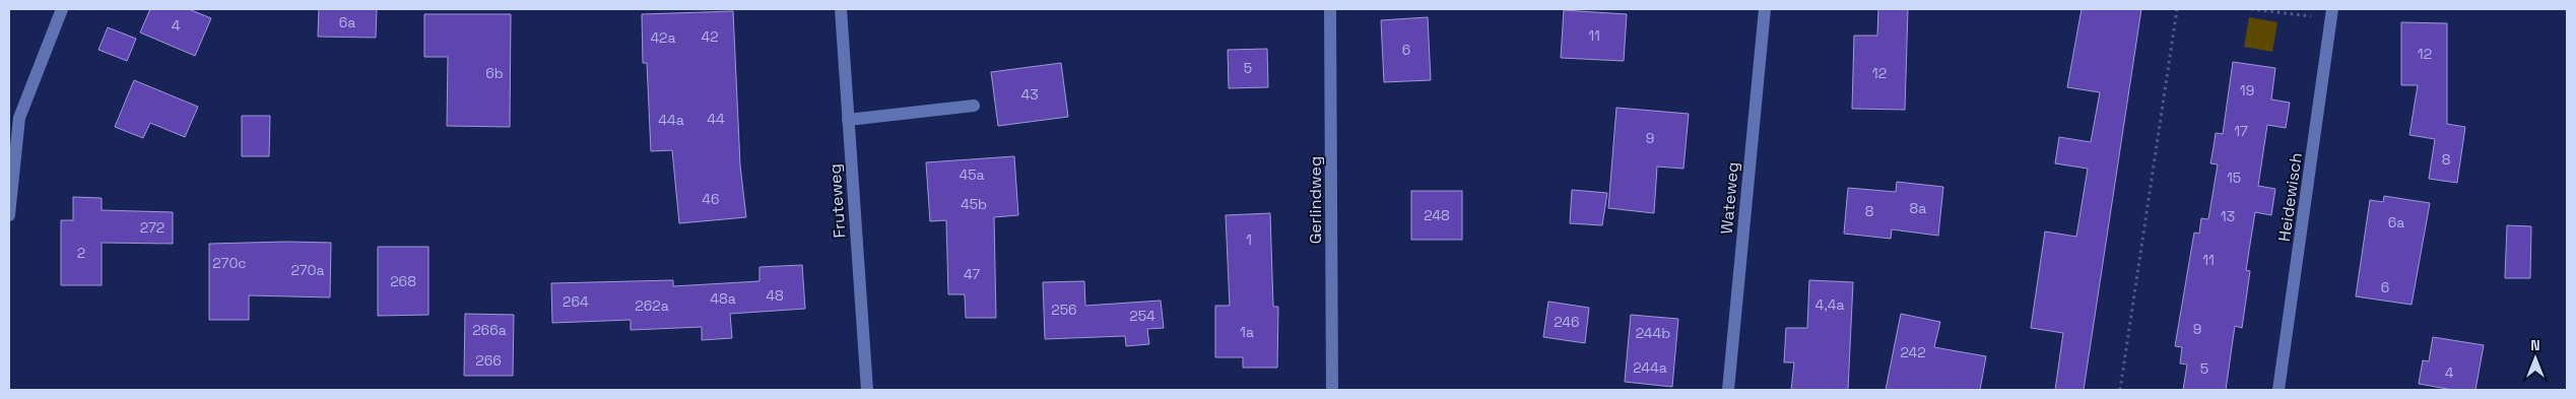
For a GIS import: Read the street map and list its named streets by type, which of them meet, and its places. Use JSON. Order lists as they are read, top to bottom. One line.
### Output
{"streets":{"street":["Heidewisch","Wateweg","Gerlindweg","Fruteweg"]},"house_numbers":["6a","4","11","42","42a","6","12","5","6b","12","19","43","44","44a","17","9","8","45a","15","46","45b","8a","8","248","13","6a","272","1","2","11","270c","270a","47","268","6","48","48a","264","4,4a","262a","256","254","246","9","266a","1a","244b","242","266","244a","5","4"],"north":"top"}
